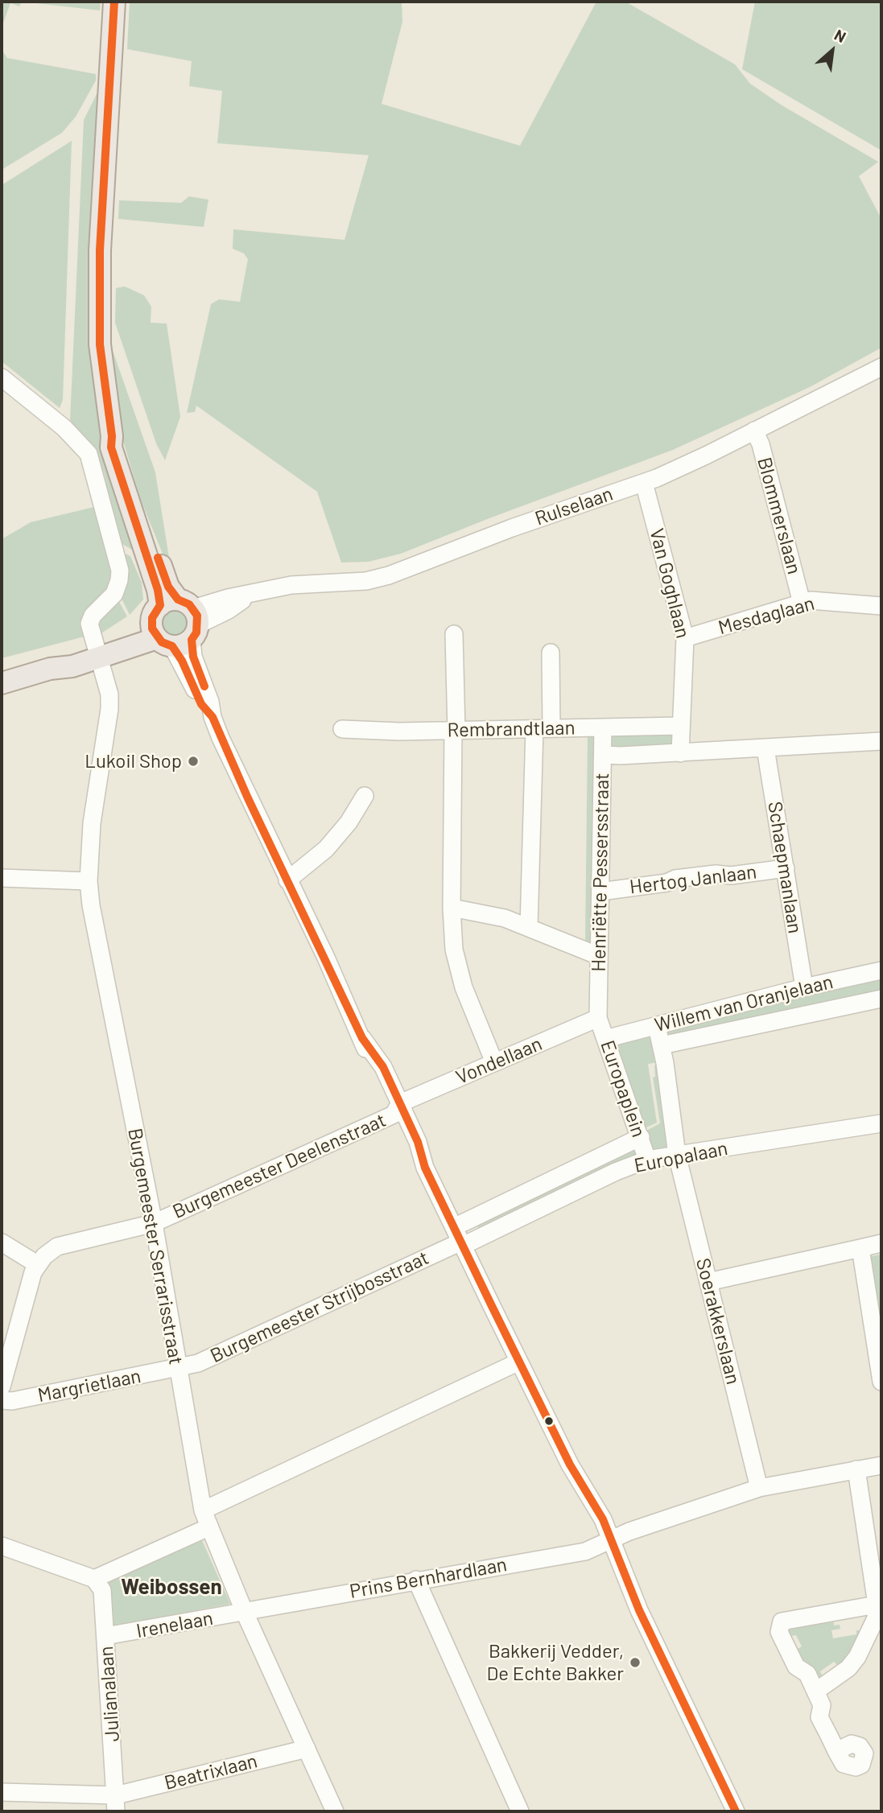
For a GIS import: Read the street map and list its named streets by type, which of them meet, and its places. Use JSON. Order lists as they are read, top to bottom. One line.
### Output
{"streets":{"street":["Rulselaan","Blommerslaan","Van Goghlaan","Mesdaglaan","Rembrandtlaan","Schaepmanlaan","Henriëtte Pessersstraat","Hertog Janlaan","Willem van Oranjelaan","Vondellaan","Europaplein","Europalaan","Burgemeester Deelenstraat","Burgemeester Serrarisstraat","Burgemeester Strijbosstraat","Soerakkerslaan","Margrietlaan","Prins Bernhardlaan","Irenelaan","Julianalaan","Beatrixlaan"]},"crossings":[["Rulselaan","Blommerslaan"],["Rulselaan","Van Goghlaan"],["Blommerslaan","Mesdaglaan"],["Van Goghlaan","Mesdaglaan"],["Van Goghlaan","Rembrandtlaan"],["Rembrandtlaan","Henriëtte Pessersstraat"],["Schaepmanlaan","Hertog Janlaan"],["Schaepmanlaan","Willem van Oranjelaan"],["Henriëtte Pessersstraat","Hertog Janlaan"],["Henriëtte Pessersstraat","Vondellaan"],["Henriëtte Pessersstraat","Europaplein"],["Willem van Oranjelaan","Europaplein"],["Vondellaan","Europaplein"],["Vondellaan","Burgemeester Deelenstraat"],["Europaplein","Europalaan"],["Europaplein","Soerakkerslaan"],["Europalaan","Burgemeester Strijbosstraat"],["Europalaan","Soerakkerslaan"],["Burgemeester Deelenstraat","Burgemeester Serrarisstraat"],["Burgemeester Serrarisstraat","Burgemeester Strijbosstraat"],["Burgemeester Serrarisstraat","Margrietlaan"],["Burgemeester Serrarisstraat","Prins Bernhardlaan"],["Burgemeester Serrarisstraat","Irenelaan"],["Burgemeester Serrarisstraat","Beatrixlaan"],["Burgemeester Strijbosstraat","Margrietlaan"],["Soerakkerslaan","Prins Bernhardlaan"],["Prins Bernhardlaan","Irenelaan"],["Irenelaan","Julianalaan"],["Julianalaan","Beatrixlaan"]],"districts":["Weibossen"],"places":["Lukoil Shop","Bakkerij Vedder, De Echte Bakker"],"north":"top right"}
